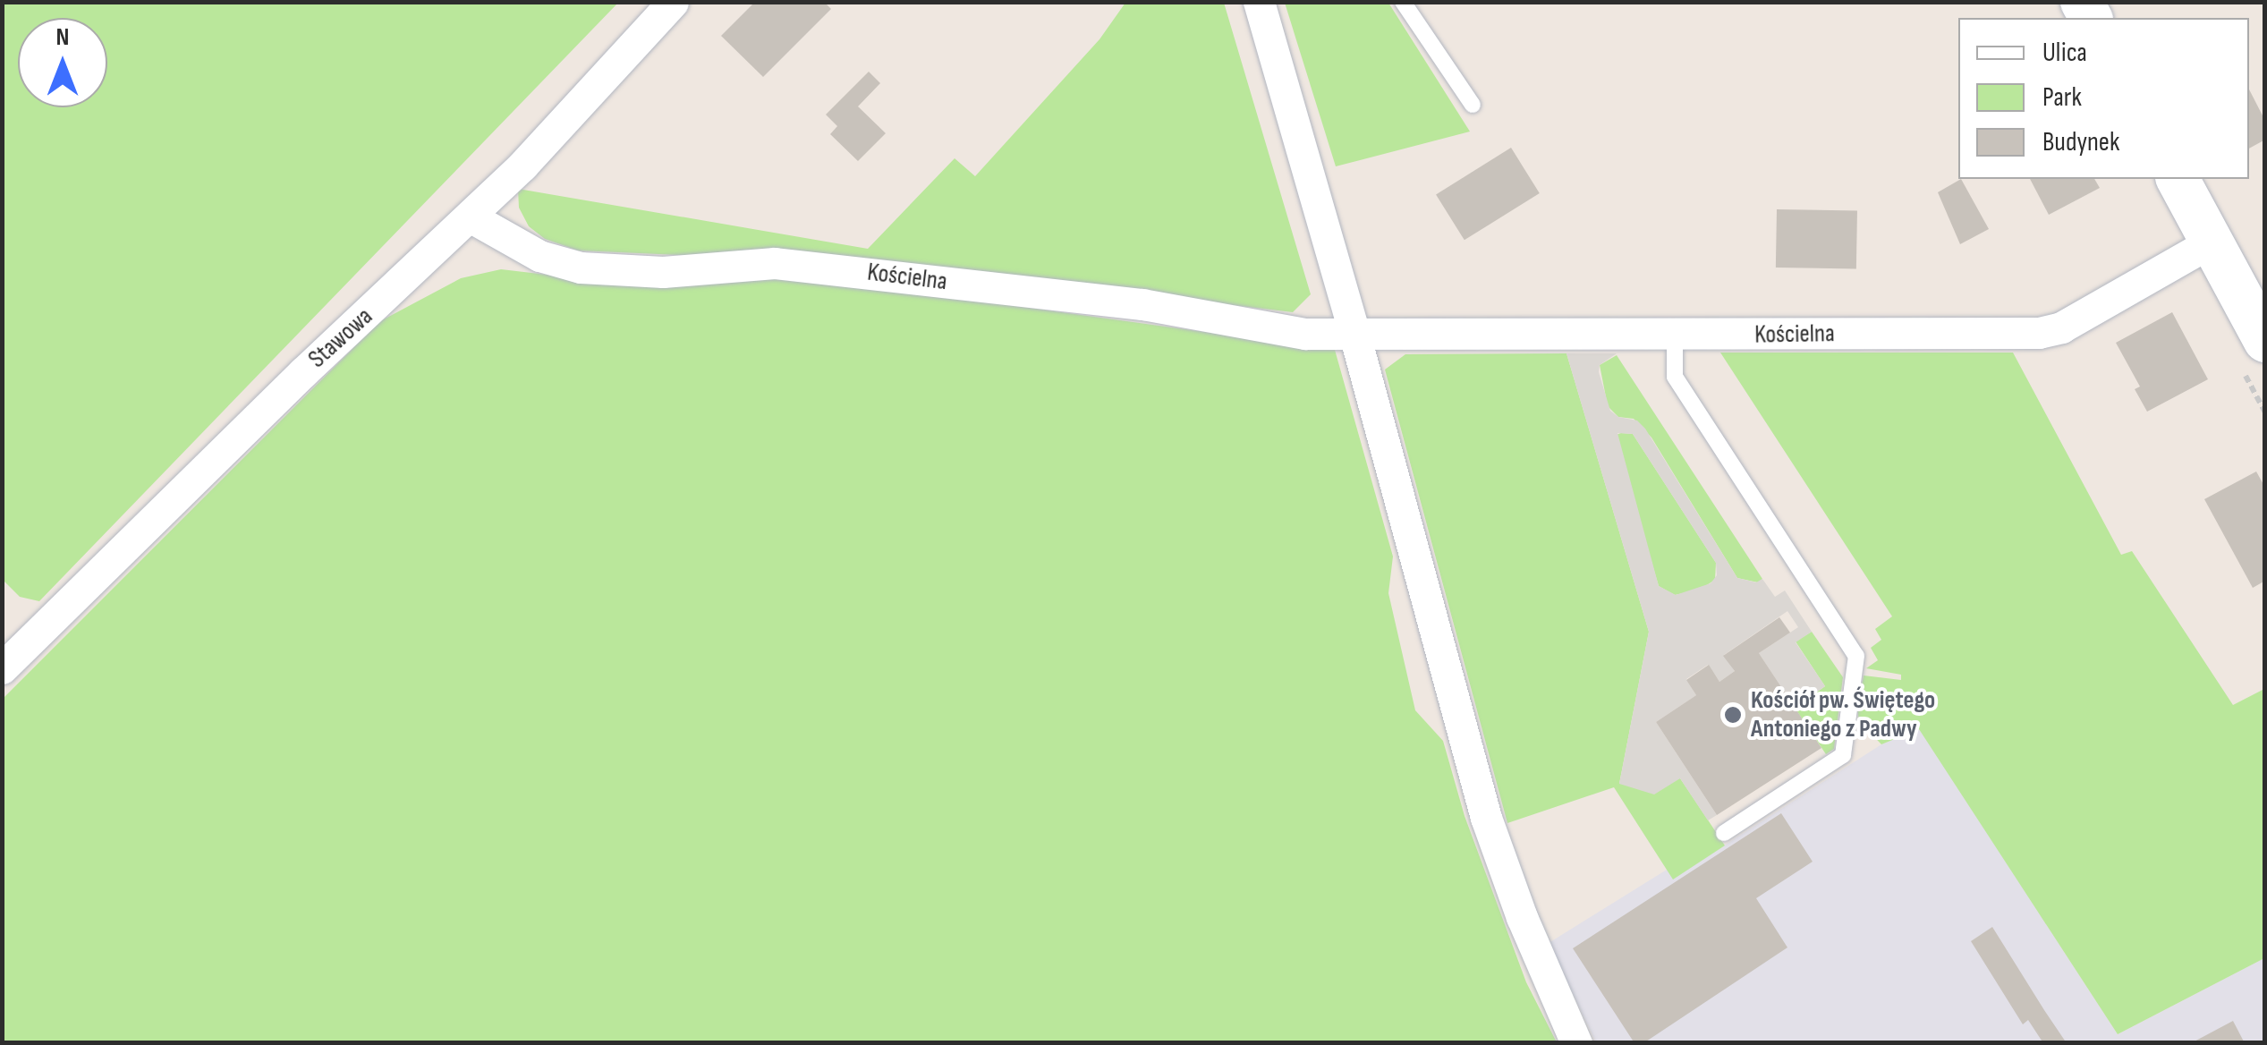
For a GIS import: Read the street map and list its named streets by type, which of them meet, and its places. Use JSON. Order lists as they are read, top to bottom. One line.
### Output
{"streets":{"street":["Kościelna","Stawowa"]},"crossings":[["Kościelna","Stawowa"]],"places":["Kościół pw. Świętego Antoniego z Padwy"],"legend":["Ulica","Park","Budynek"],"north":"top"}
